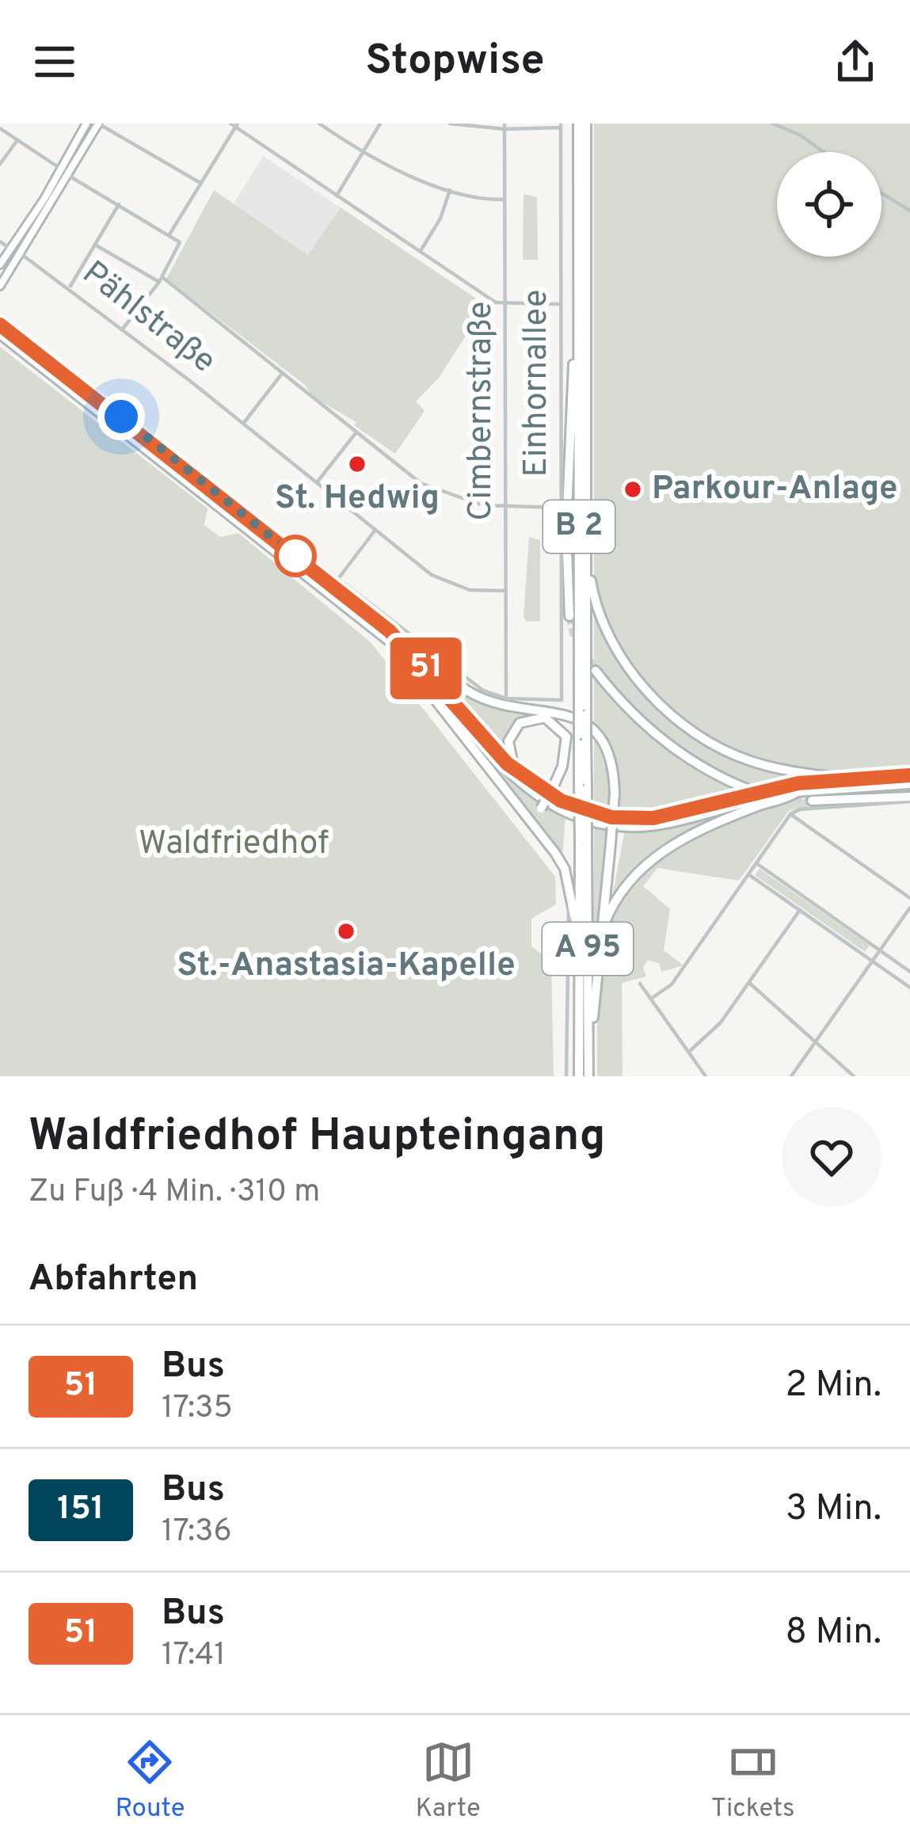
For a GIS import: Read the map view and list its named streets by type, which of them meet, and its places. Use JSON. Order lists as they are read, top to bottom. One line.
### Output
{"streets":{"highway":["B 2","A 95"],"street":["Pählstraße","Einhornallee","Cimbernstraße"]},"crossings":[["Pählstraße","Cimbernstraße"],["Einhornallee","Cimbernstraße"],["B 2","A 95"]],"parks":["Waldfriedhof"],"places":["St. Hedwig","Parkour-Anlage","St.-Anastasia-Kapelle"],"lines":["bus line 51"],"page":{"header":"Stopwise","on_map":"51","heading":[["Waldfriedhof Haupteingang","Zu Fuß · 4 Min. · 310 m"],"Abfahrten"],"list":[{"mark":"51","name":"Bus","note":"17:35","value":"2 Min."},{"mark":"151","name":"Bus","note":"17:36","value":"3 Min."},{"mark":"51","name":"Bus","note":"17:41","value":"8 Min."}],"tabs":["Route","Karte","Tickets"]}}
